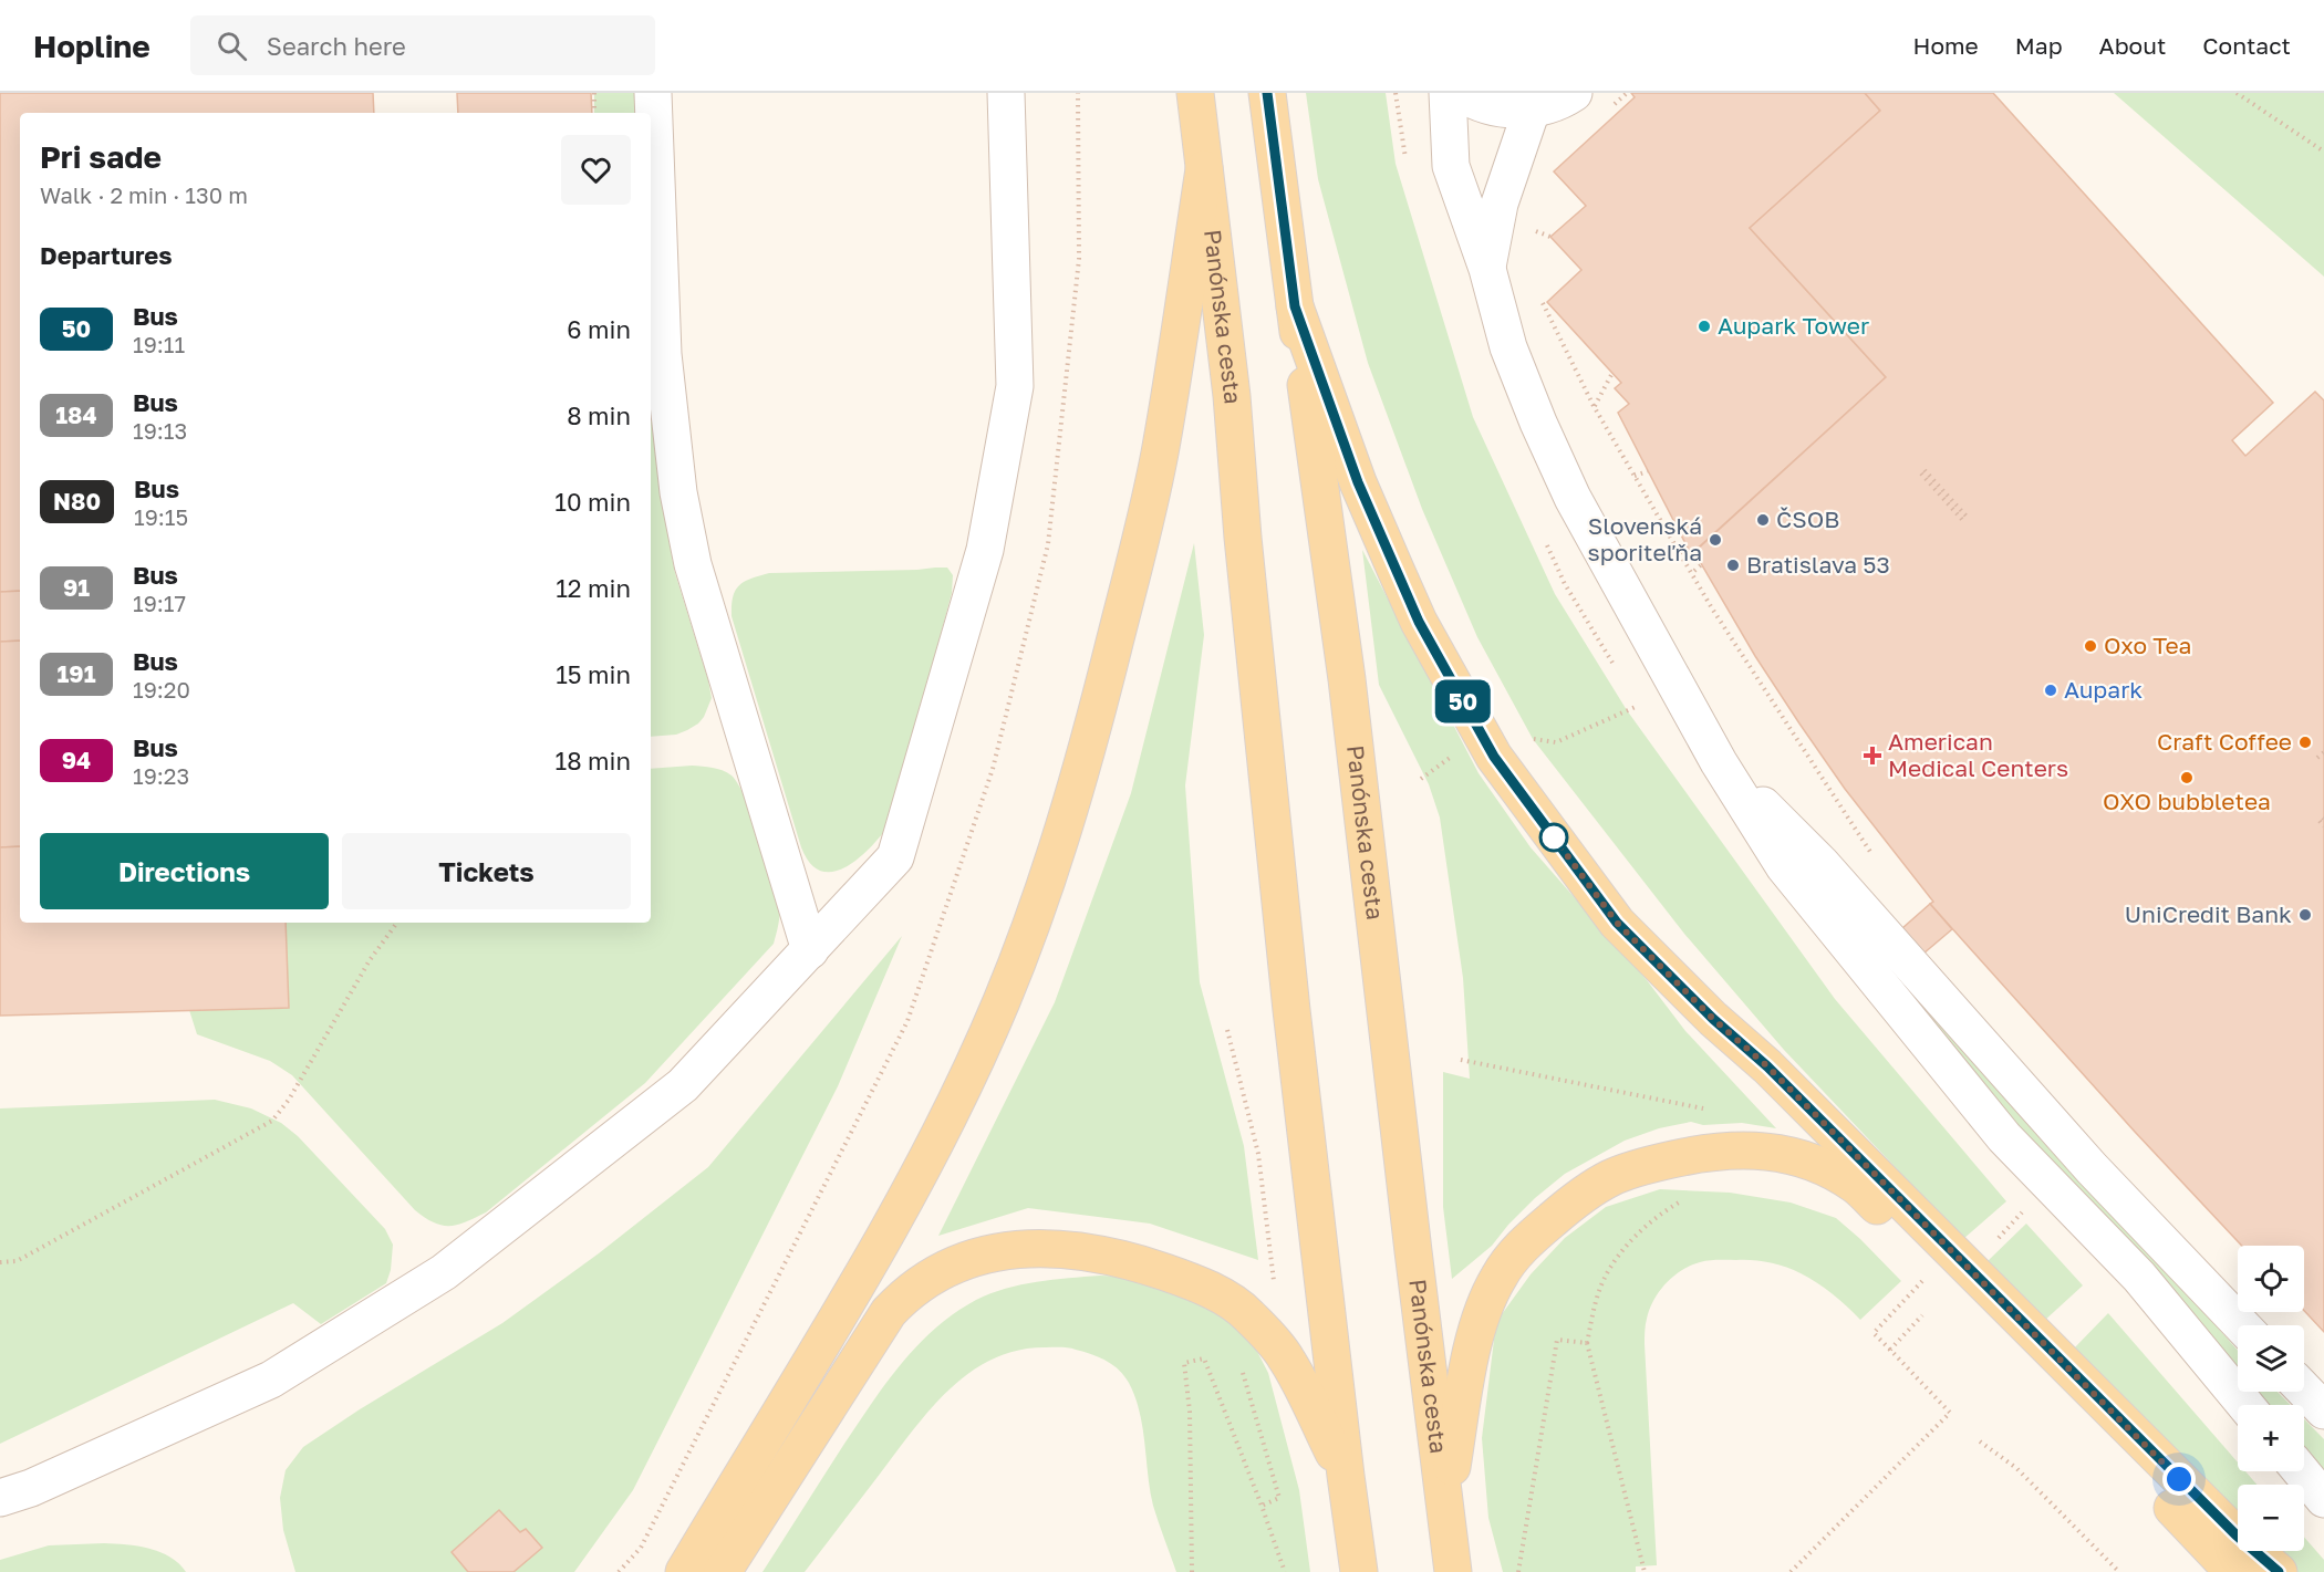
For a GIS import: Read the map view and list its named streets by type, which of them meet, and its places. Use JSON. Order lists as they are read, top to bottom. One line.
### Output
{"streets":{"main road":["Panónska cesta"]},"places":{"other":["Aupark Tower","ČSOB","Slovenská sporiteľňa","Bratislava 53","Oxo Tea","Aupark","Craft Coffee","OXO bubbletea","UniCredit Bank"],"health":["American Medical Centers"]},"lines":["bus line 50"],"page":{"header":"Hopline","search":"Search here","nav":["Home","Map","About","Contact"],"on_map":"50","heading":[["Pri sade","Walk · 2 min · 130 m"],"Departures"],"list":[{"mark":"50","name":"Bus","note":"19:11","value":"6 min"},{"mark":"184","name":"Bus","note":"19:13","value":"8 min"},{"mark":"N80","name":"Bus","note":"19:15","value":"10 min"},{"mark":"91","name":"Bus","note":"19:17","value":"12 min"},{"mark":"191","name":"Bus","note":"19:20","value":"15 min"},{"mark":"94","name":"Bus","note":"19:23","value":"18 min"}],"buttons":["Directions","Tickets"],"map_buttons":["+","−"]}}
